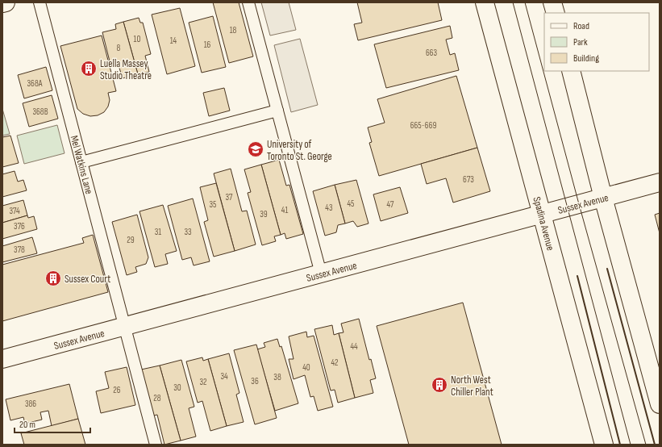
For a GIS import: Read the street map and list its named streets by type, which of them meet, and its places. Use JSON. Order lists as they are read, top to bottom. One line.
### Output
{"streets":{"main road":["Sussex Avenue","Spadina Avenue"],"lane":["Mel Watkins Lane"]},"crossings":[["Mel Watkins Lane","Sussex Avenue"],["Sussex Avenue","Spadina Avenue"]],"places":{"building":["Luella Massey Studio Theatre","Sussex Court","North West Chiller Plant"],"school or university":["University of Toronto St. George"]},"house_numbers":["18","10","14","16","8","663","368A","368B","665-669","673","37","45","35","47","43","41","374","39","376","31","33","29","378","44","42","40","34","38","36","32","30","26","28","386"],"legend":["Road","Park","Building"],"scale_bar":"20 m"}
